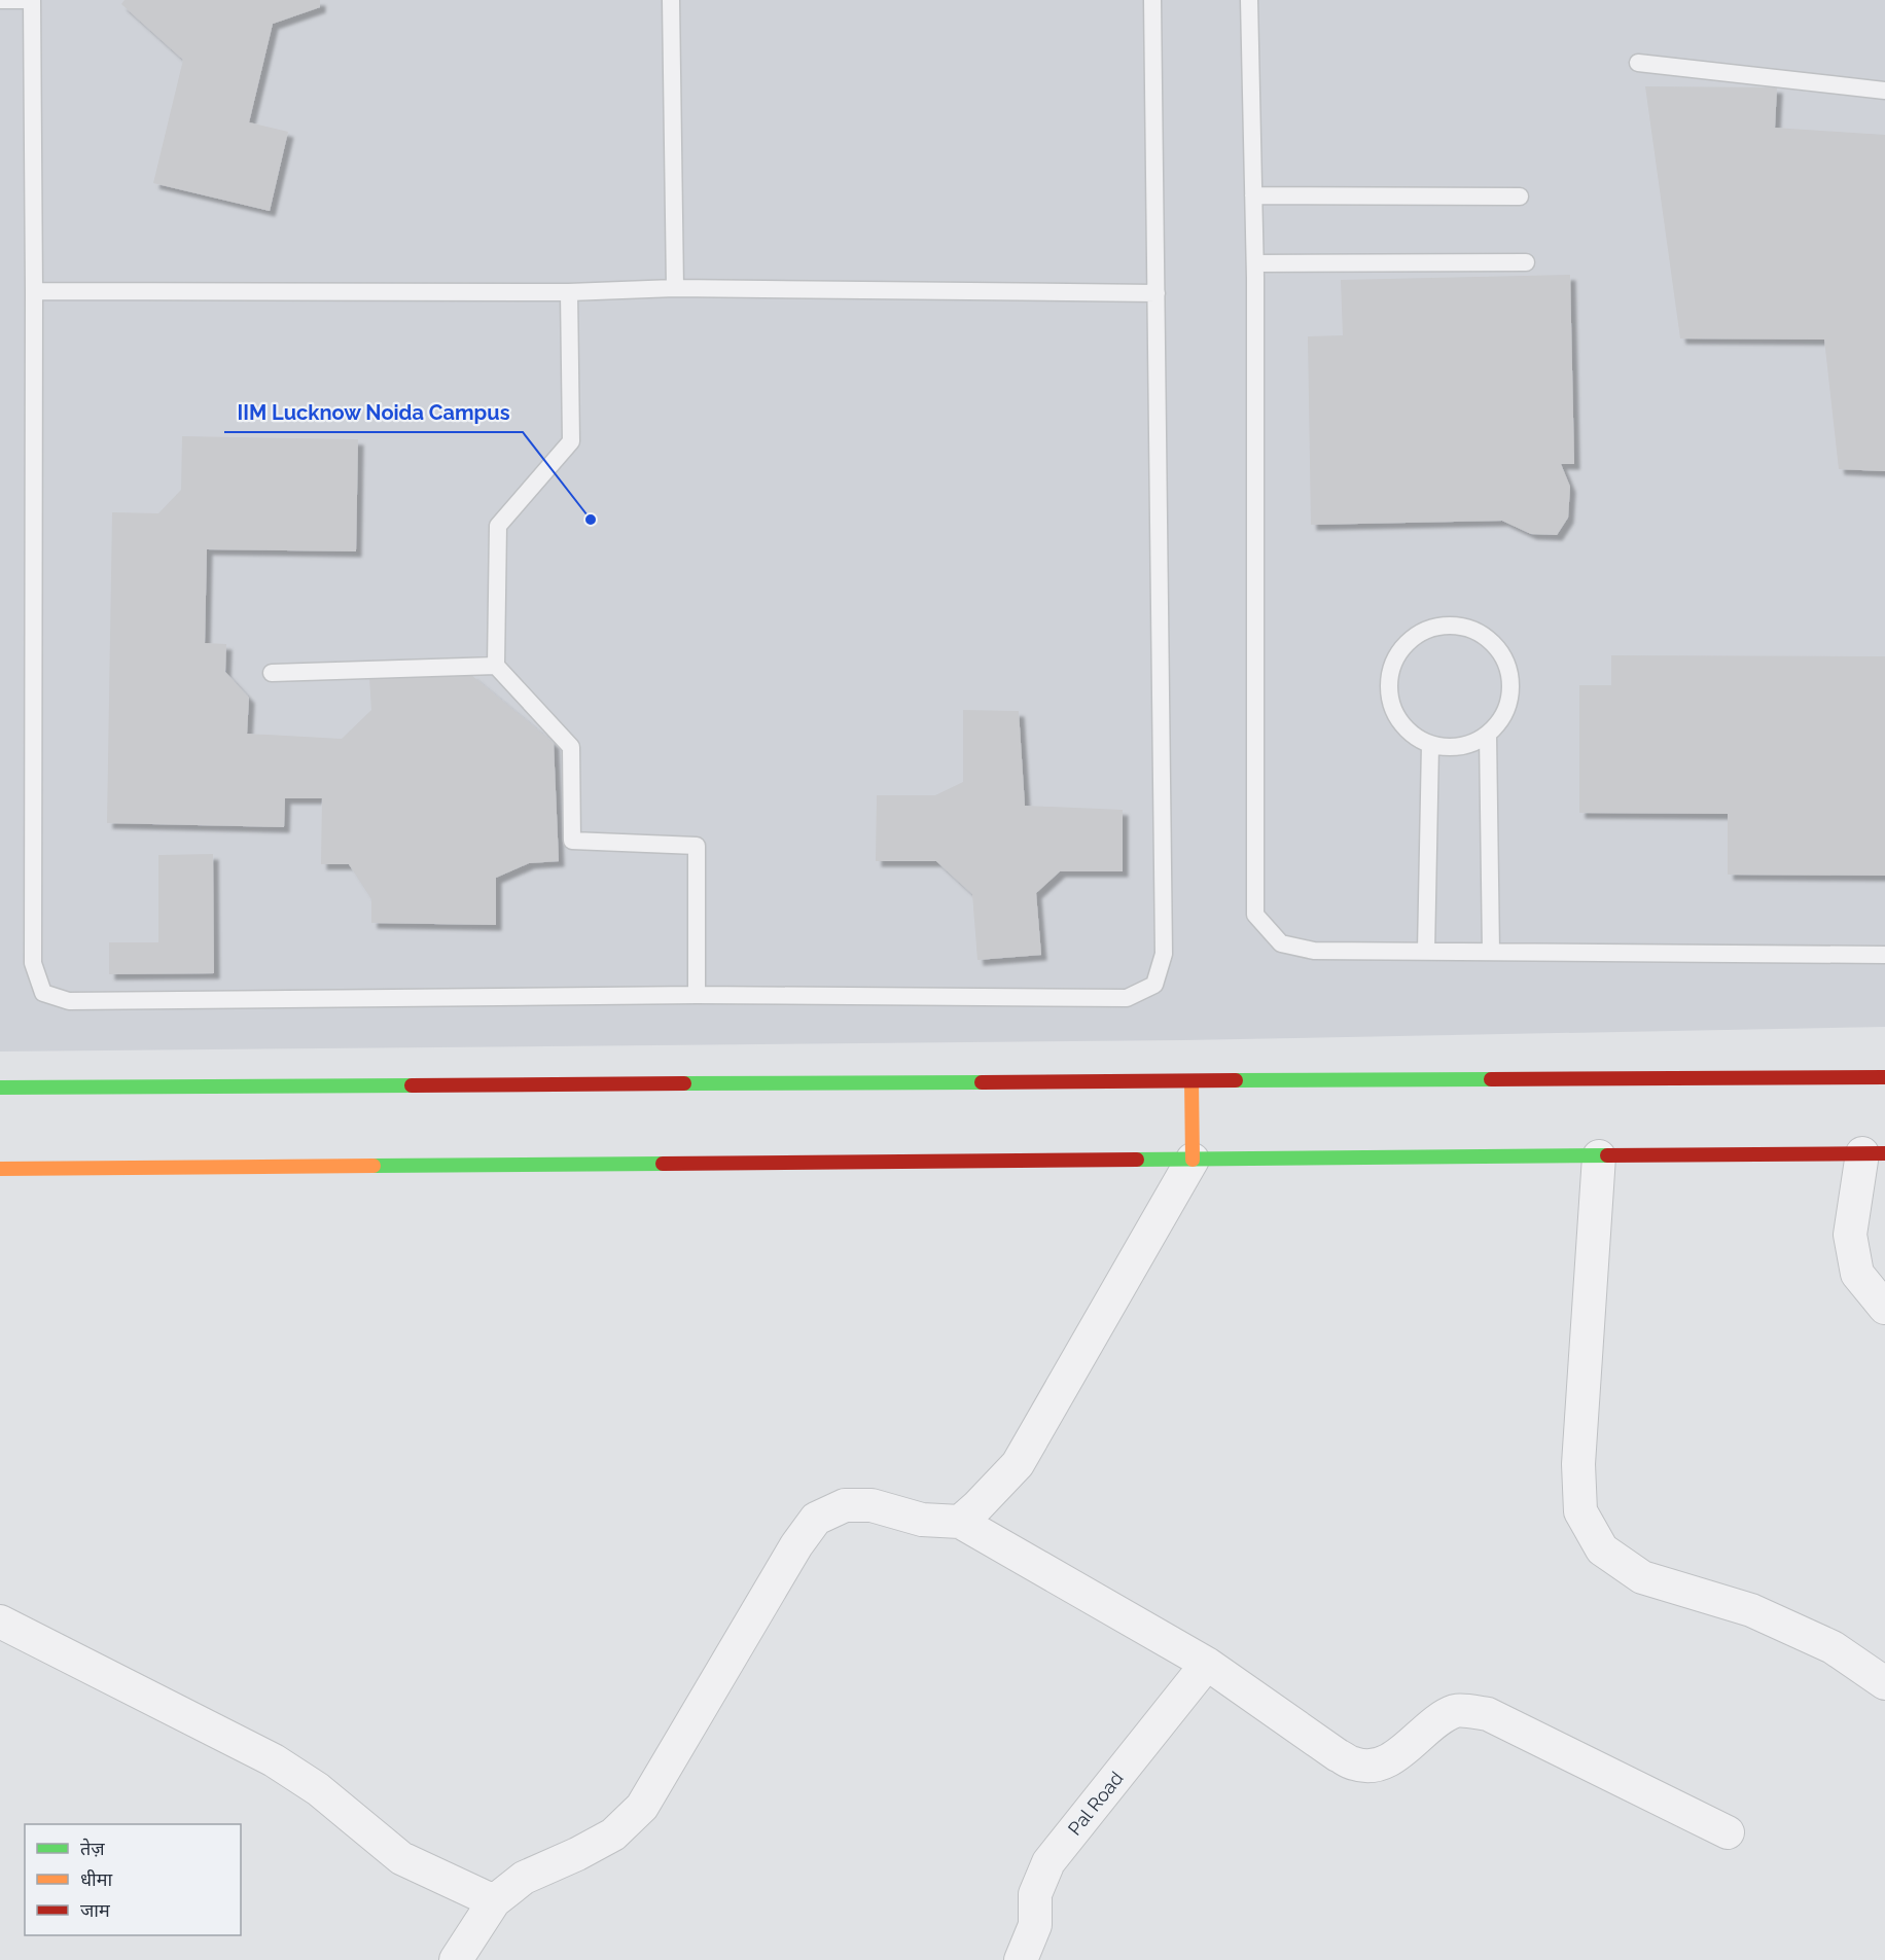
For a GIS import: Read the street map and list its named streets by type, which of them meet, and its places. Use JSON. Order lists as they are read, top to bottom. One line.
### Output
{"streets":{"street":["Pal Road"]},"places":["IIM Lucknow Noida Campus"],"legend":["तेज़","धीमा","जाम"]}
